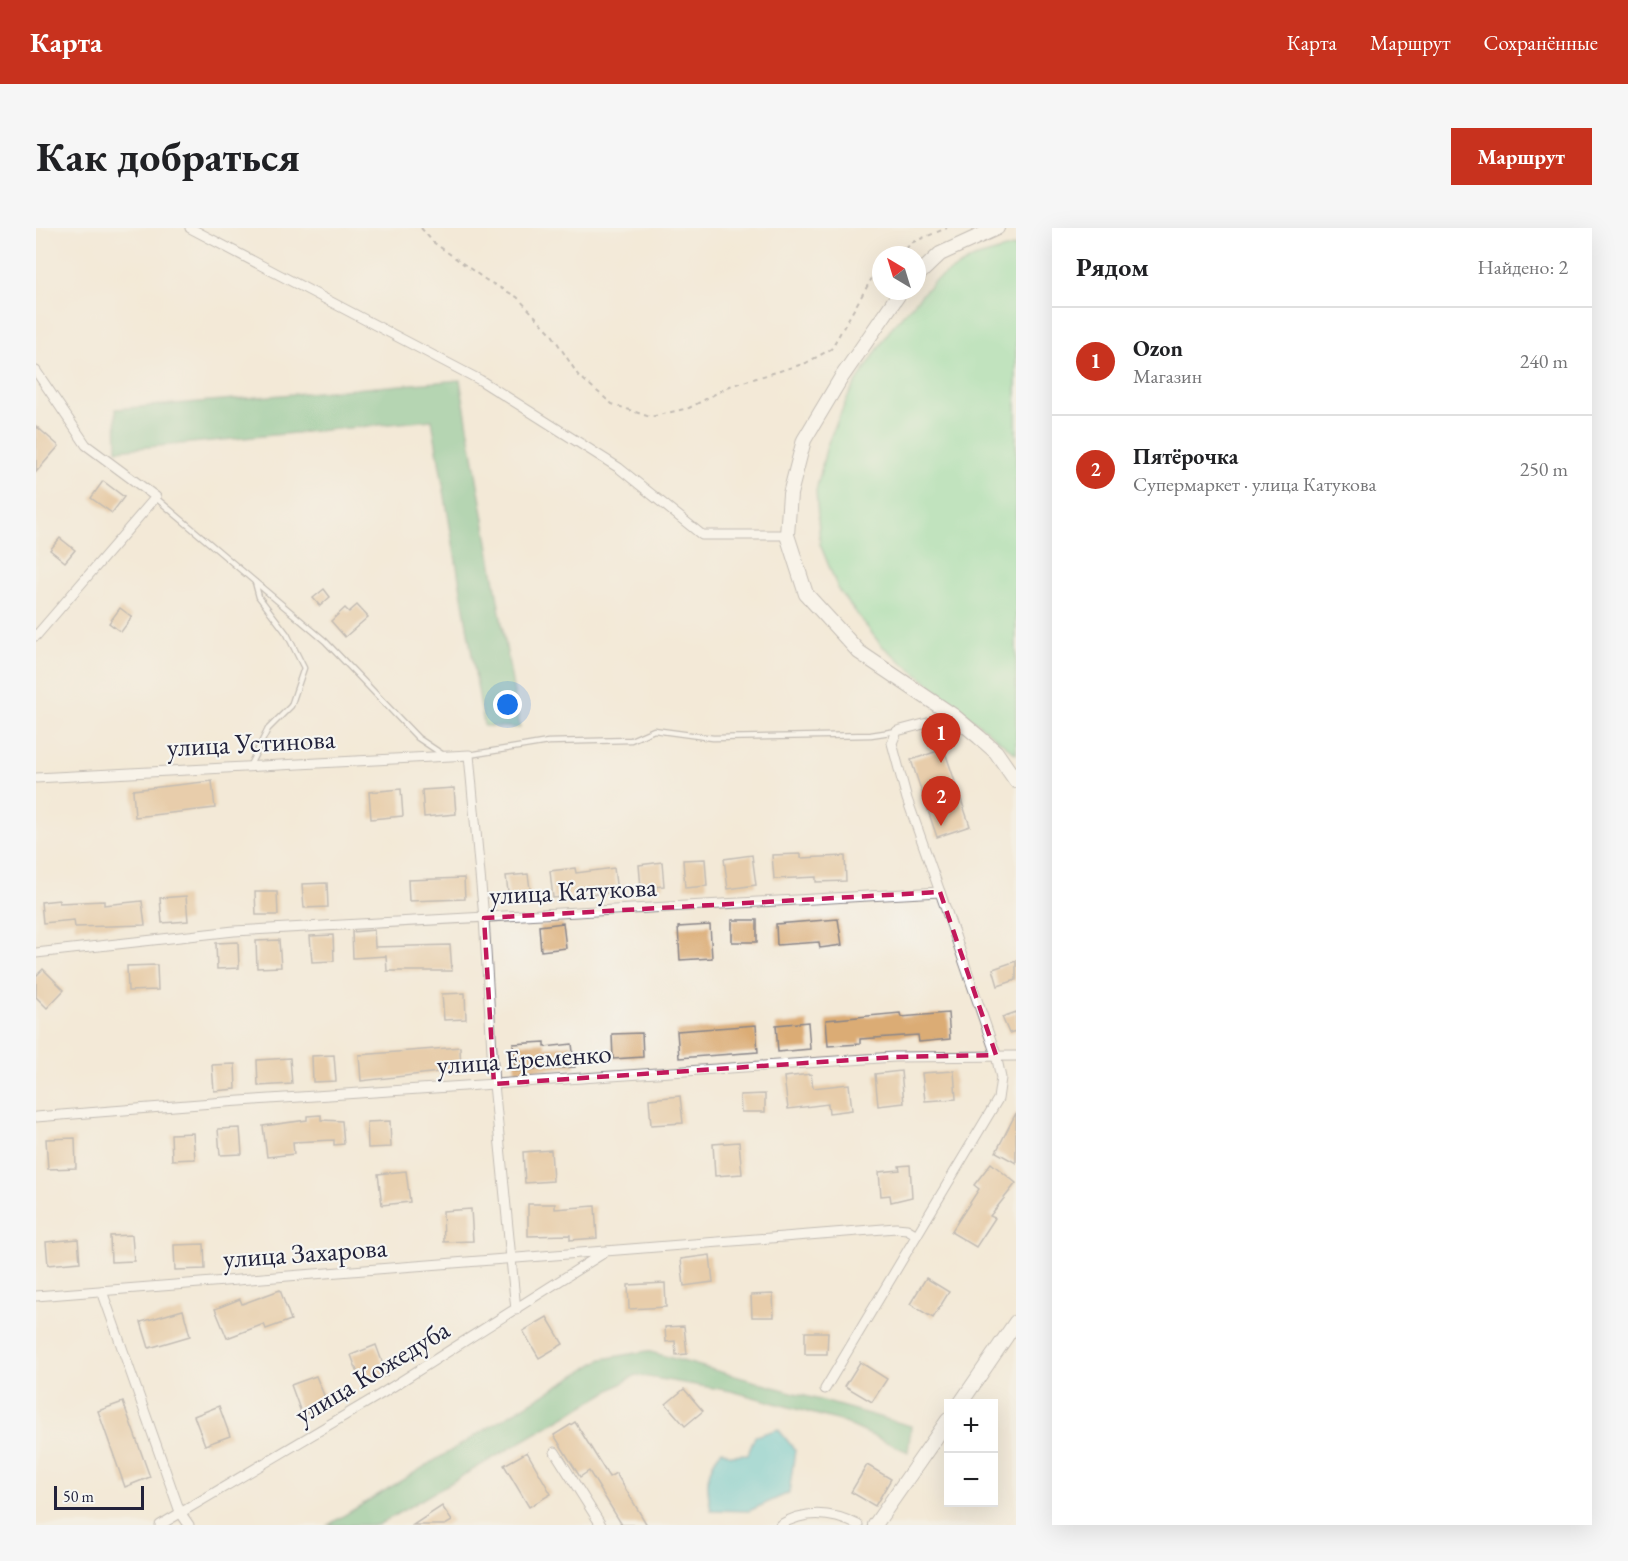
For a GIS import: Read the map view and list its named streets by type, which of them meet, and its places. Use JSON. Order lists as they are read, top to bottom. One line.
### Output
{"streets":{"street":["улица Устинова","улица Катукова","улица Еременко","улица Захарова","улица Кожедуба"]},"crossings":[["улица Захарова","улица Кожедуба"]],"scale_bar":"50 m","north":"top left","page":{"header":"Карта","nav":["Карта","Маршрут","Сохранённые"],"buttons":"Маршрут","title":"Как добраться","heading":["Рядом","Найдено: 2"],"list":[{"mark":"1","name":"Ozon","note":"Магазин","value":"240 m"},{"mark":"2","name":"Пятёрочка","note":"Супермаркет · улица Катукова","value":"250 m"}],"pins":["1","2"],"map_buttons":["+","−"],"scale":"50 m"}}
